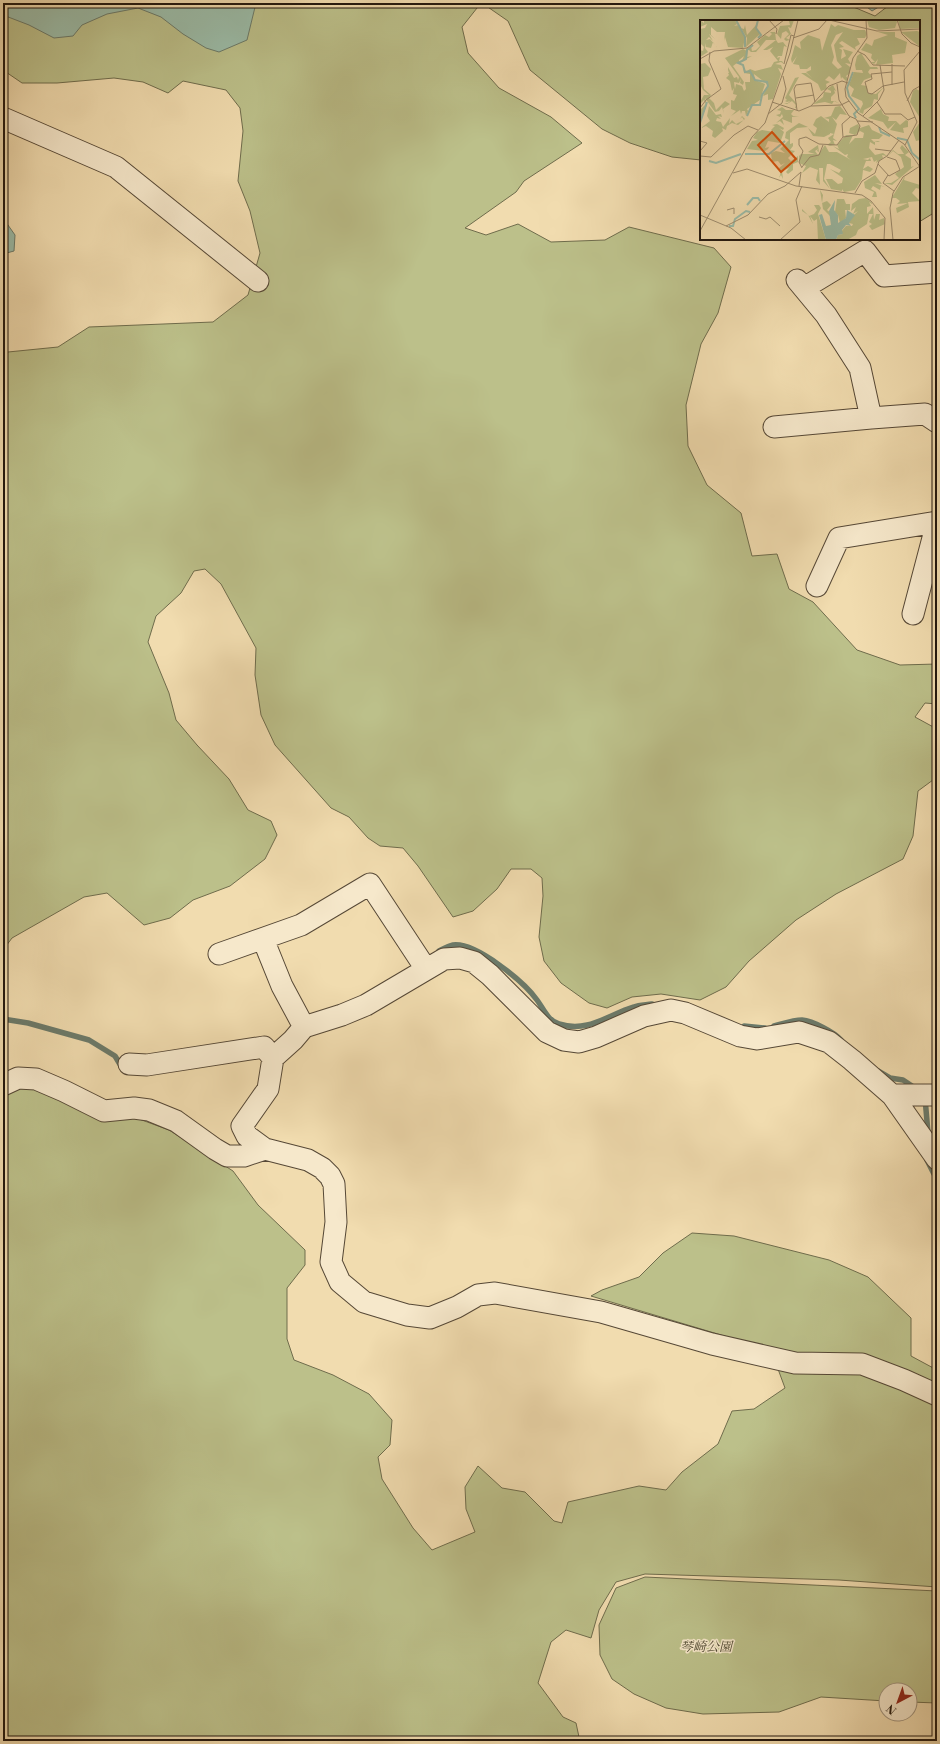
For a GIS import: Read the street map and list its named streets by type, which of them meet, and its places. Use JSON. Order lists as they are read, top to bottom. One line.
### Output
{"parks":["琴崎公園"],"north":"bottom left"}
